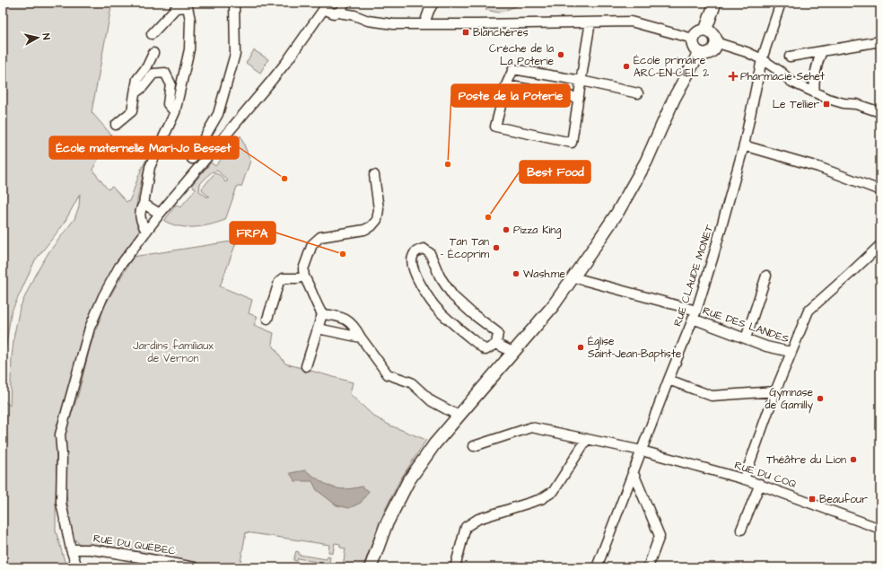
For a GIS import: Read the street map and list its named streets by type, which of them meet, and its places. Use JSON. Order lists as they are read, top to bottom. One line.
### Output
{"streets":{"street":["RUE CLAUDE MONET","RUE DES LANDES","RUE DU COQ","RUE DU QUÉBEC"]},"crossings":[["RUE CLAUDE MONET","RUE DES LANDES"],["RUE CLAUDE MONET","RUE DU COQ"]],"parks":["Jardins familiaux de Vernon"],"places":{"transit":["Blanchères","Le Tellier","Beaufour"],"other":["Crèche de la La Poterie","École primaire ARC-EN-CIEL 2","Poste de la Poterie","École maternelle Mari-Jo Besset","Best Food","Pizza King","Tan Tan - Écoprim","FRPA","Wash.me","Église Saint-Jean-Baptiste","Gymnase de Gamilly","Théâtre du Lion"],"health":["Pharmacie Sehet"]},"north":"right"}
